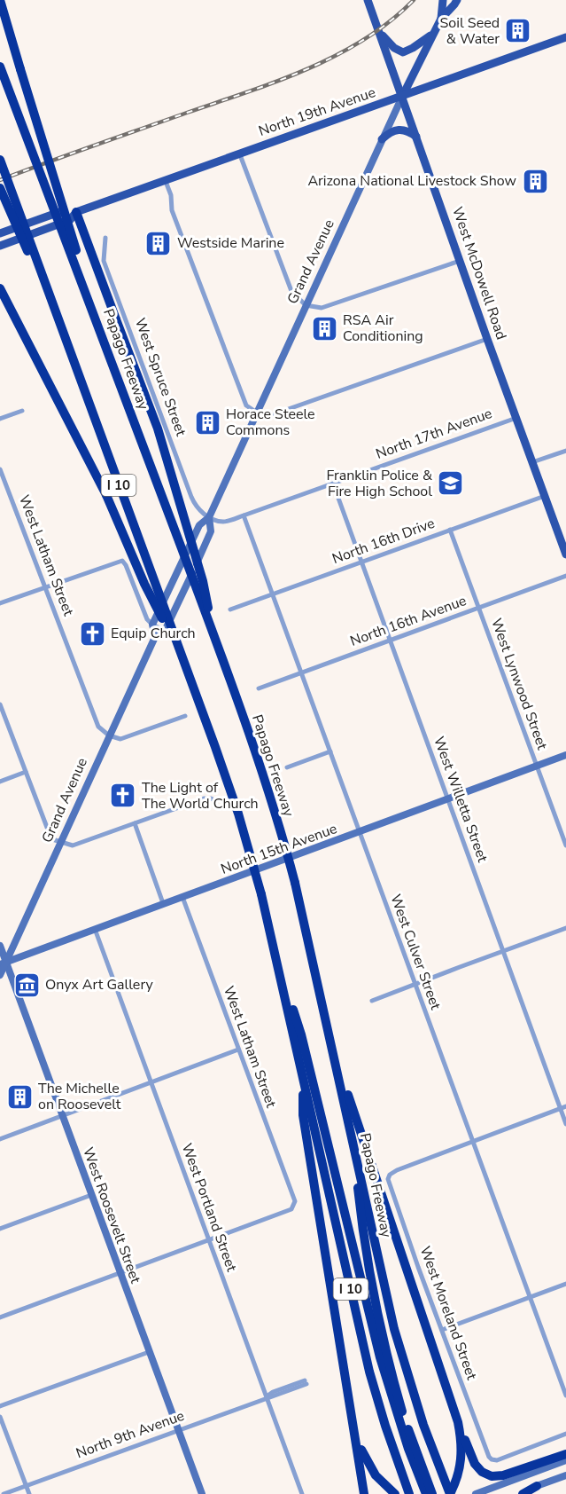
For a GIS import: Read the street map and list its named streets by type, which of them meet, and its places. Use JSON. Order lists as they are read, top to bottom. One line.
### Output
{"streets":{"highway":["Papago Freeway","I 10"],"main road":["North 19th Avenue","Grand Avenue","West McDowell Road","North 15th Avenue","West Roosevelt Street"],"street":["West Spruce Street","North 17th Avenue","North 16th Drive","West Latham Street","North 16th Avenue","West Lynwood Street","West Willetta Street","West Culver Street","West Portland Street","West Moreland Street","North 9th Avenue"]},"crossings":[["North 19th Avenue","Grand Avenue"],["North 19th Avenue","West McDowell Road"],["Grand Avenue","West McDowell Road"],["Grand Avenue","West Spruce Street"],["Grand Avenue","North 17th Avenue"],["Grand Avenue","West Latham Street"],["Grand Avenue","North 15th Avenue"],["Grand Avenue","West Roosevelt Street"],["West McDowell Road","North 17th Avenue"],["West McDowell Road","North 16th Drive"],["West Spruce Street","North 17th Avenue"],["North 17th Avenue","West Willetta Street"],["North 17th Avenue","West Culver Street"],["North 16th Drive","West Lynwood Street"],["North 16th Drive","West Willetta Street"],["North 16th Drive","West Culver Street"],["West Latham Street","North 15th Avenue"],["West Latham Street","West Portland Street"],["North 16th Avenue","West Lynwood Street"],["North 16th Avenue","West Willetta Street"],["North 16th Avenue","West Culver Street"],["West Lynwood Street","North 15th Avenue"],["West Willetta Street","North 15th Avenue"],["North 15th Avenue","West Culver Street"],["North 15th Avenue","West Portland Street"],["North 15th Avenue","West Roosevelt Street"],["West Culver Street","West Moreland Street"],["West Portland Street","North 9th Avenue"],["West Roosevelt Street","North 9th Avenue"]],"places":{"building":["Soil Seed & Water","Arizona National Livestock Show","Westside Marine","RSA Air Conditioning","Horace Steele Commons","The Michelle on Roosevelt"],"school or university":["Franklin Police & Fire High School"],"church":["Equip Church","The Light of The World Church"],"museum":["Onyx Art Gallery"]}}
